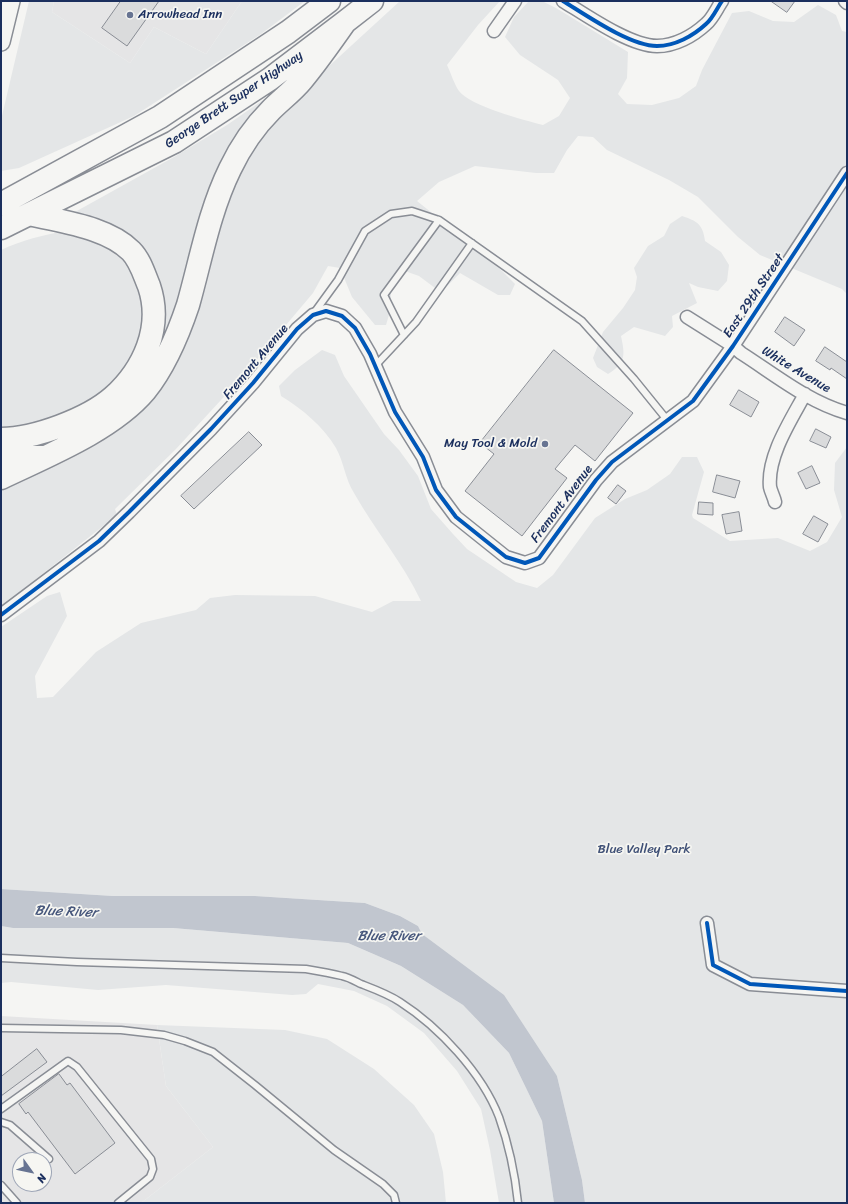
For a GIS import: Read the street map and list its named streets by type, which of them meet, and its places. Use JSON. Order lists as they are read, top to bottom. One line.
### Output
{"streets":{"highway":["George Brett Super Highway"],"street":["East 29th Street","Fremont Avenue","White Avenue"]},"crossings":[["East 29th Street","Fremont Avenue"],["East 29th Street","White Avenue"]],"water":["Blue River"],"parks":["Blue Valley Park"],"places":["Arrowhead Inn","May Tool & Mold"],"north":"bottom right"}
